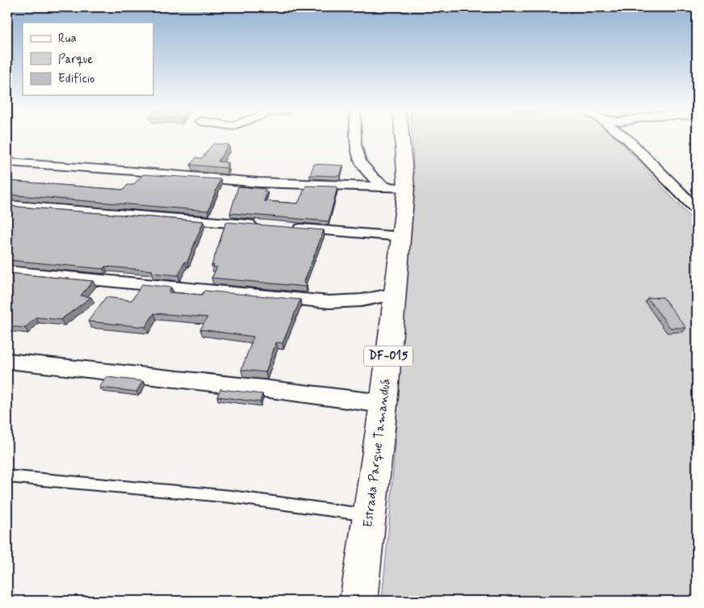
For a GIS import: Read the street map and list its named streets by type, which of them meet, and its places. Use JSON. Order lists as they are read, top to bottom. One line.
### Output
{"streets":{"main road":["DF-015","Estrada Parque Tamanduá"]},"legend":["Rua","Parque","Edifício"]}
